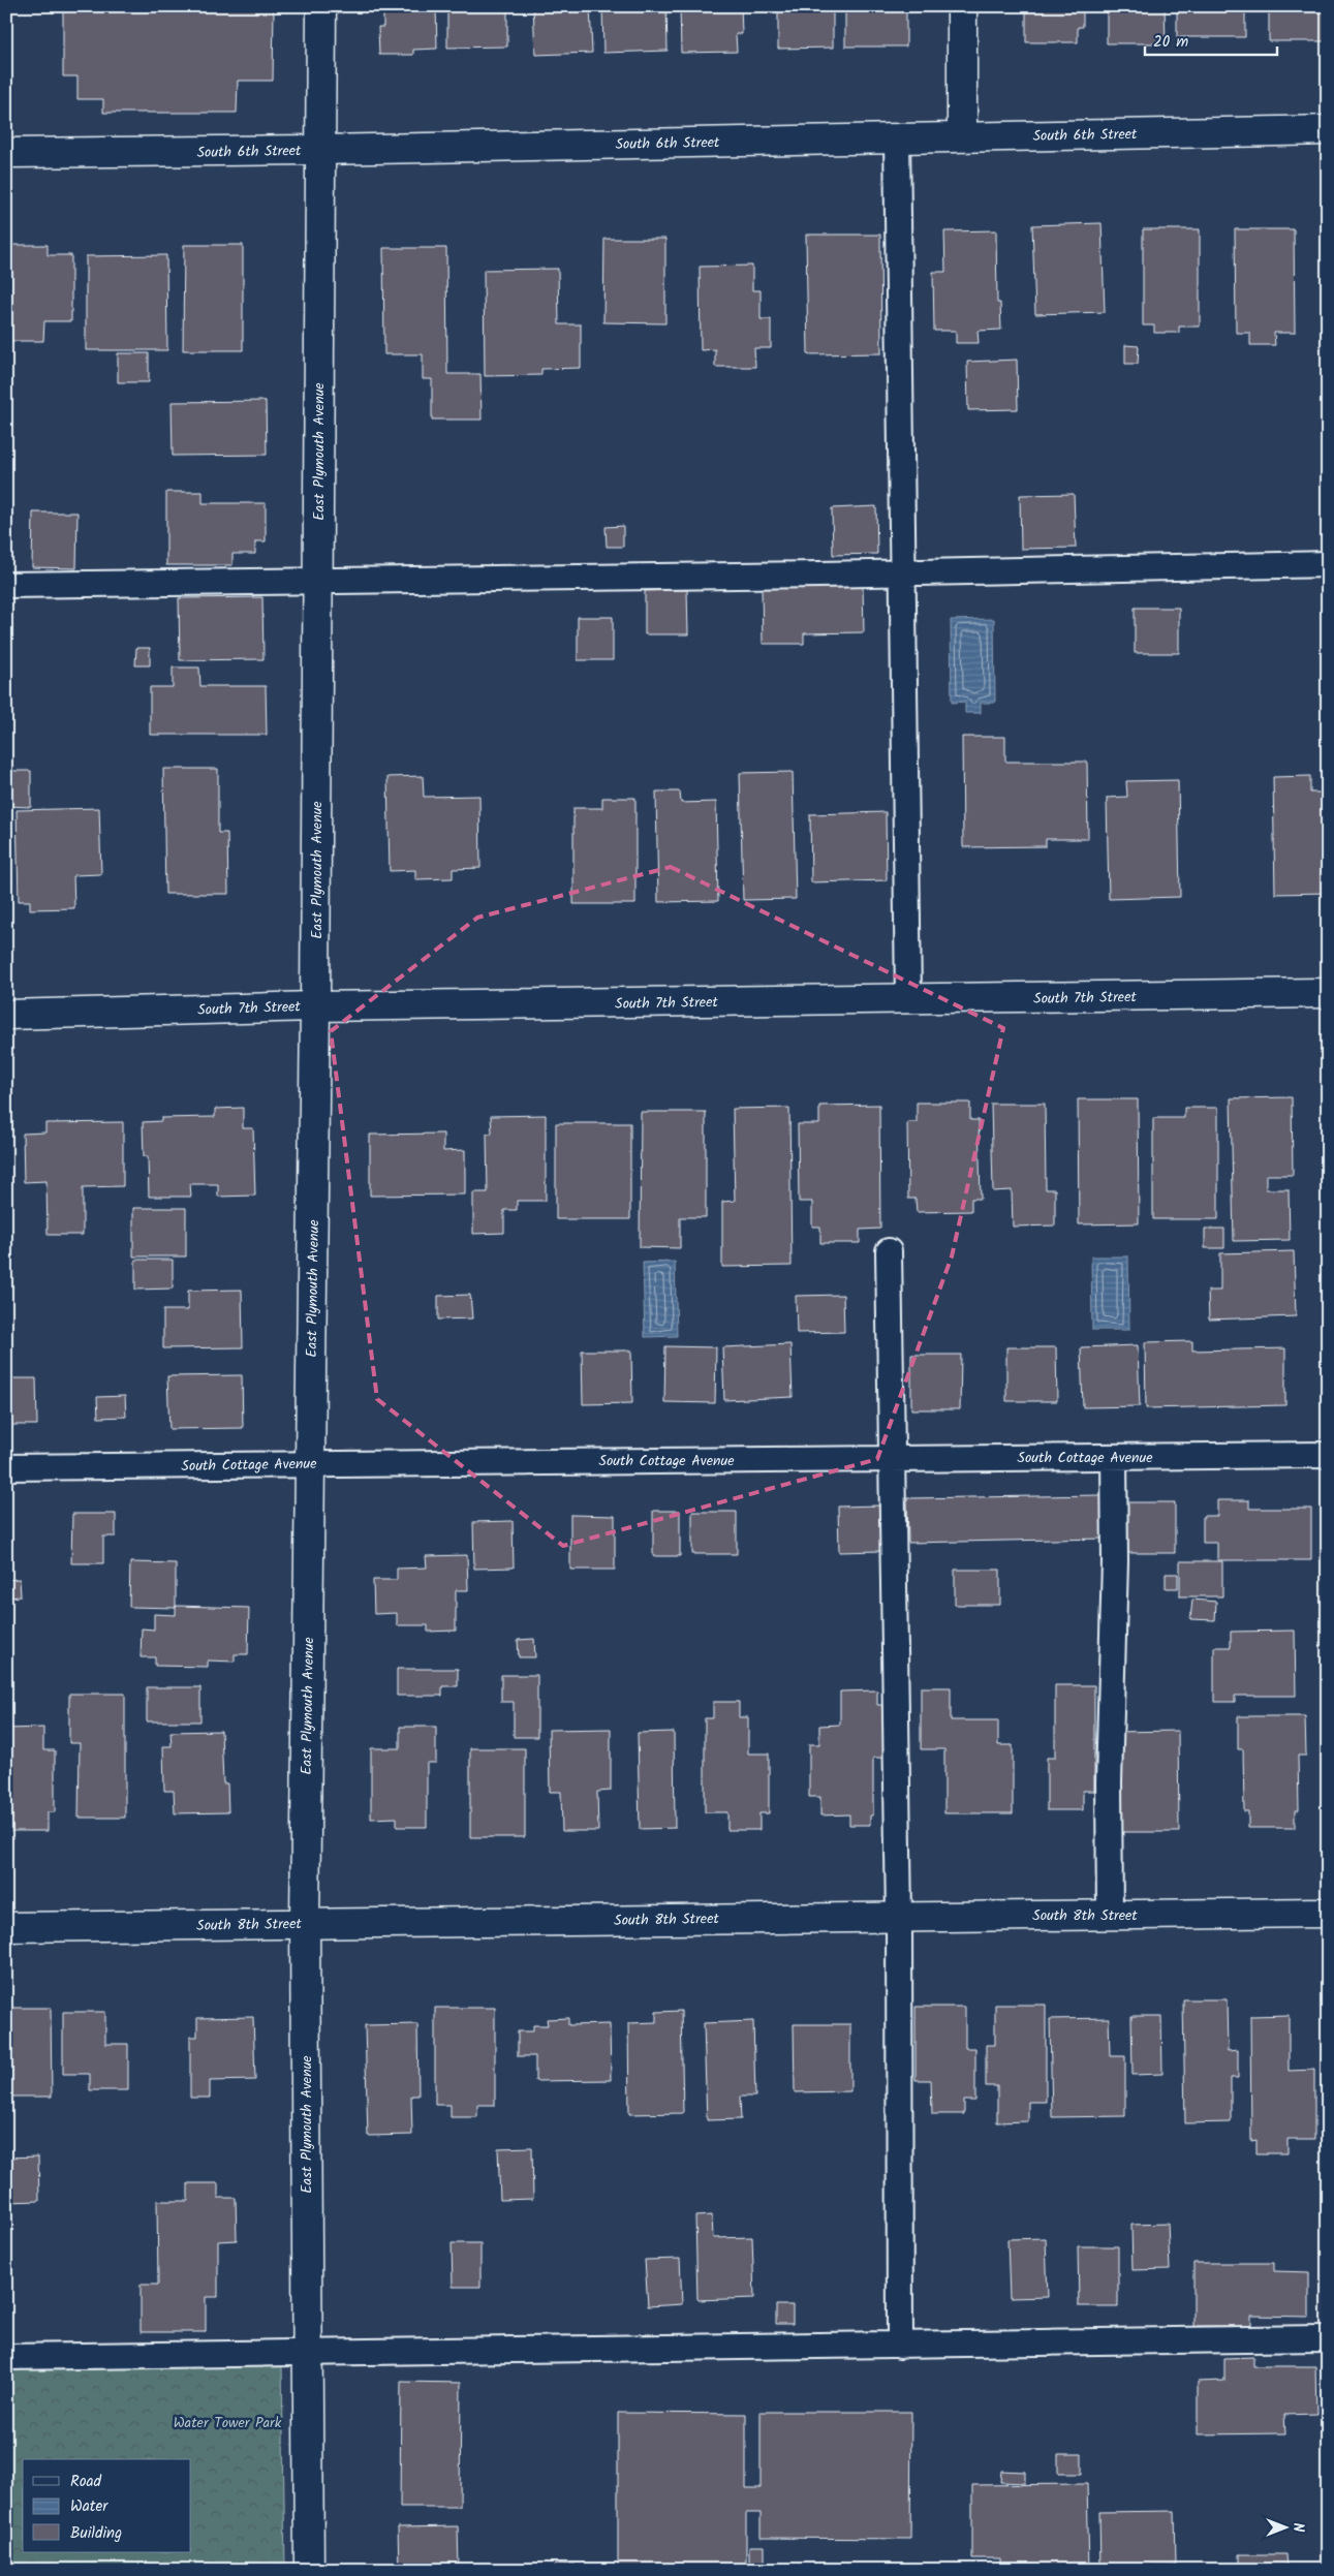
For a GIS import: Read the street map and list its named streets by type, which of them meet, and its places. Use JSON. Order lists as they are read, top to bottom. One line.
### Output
{"streets":{"street":["South 6th Street","East Plymouth Avenue","South 7th Street","South 8th Street"],"lane":["South Cottage Avenue"]},"crossings":[["South 6th Street","East Plymouth Avenue"],["East Plymouth Avenue","South 7th Street"],["East Plymouth Avenue","South Cottage Avenue"],["East Plymouth Avenue","South 8th Street"]],"parks":["Water Tower Park"],"legend":["Road","Water","Building"],"scale_bar":"20 m","north":"right"}
